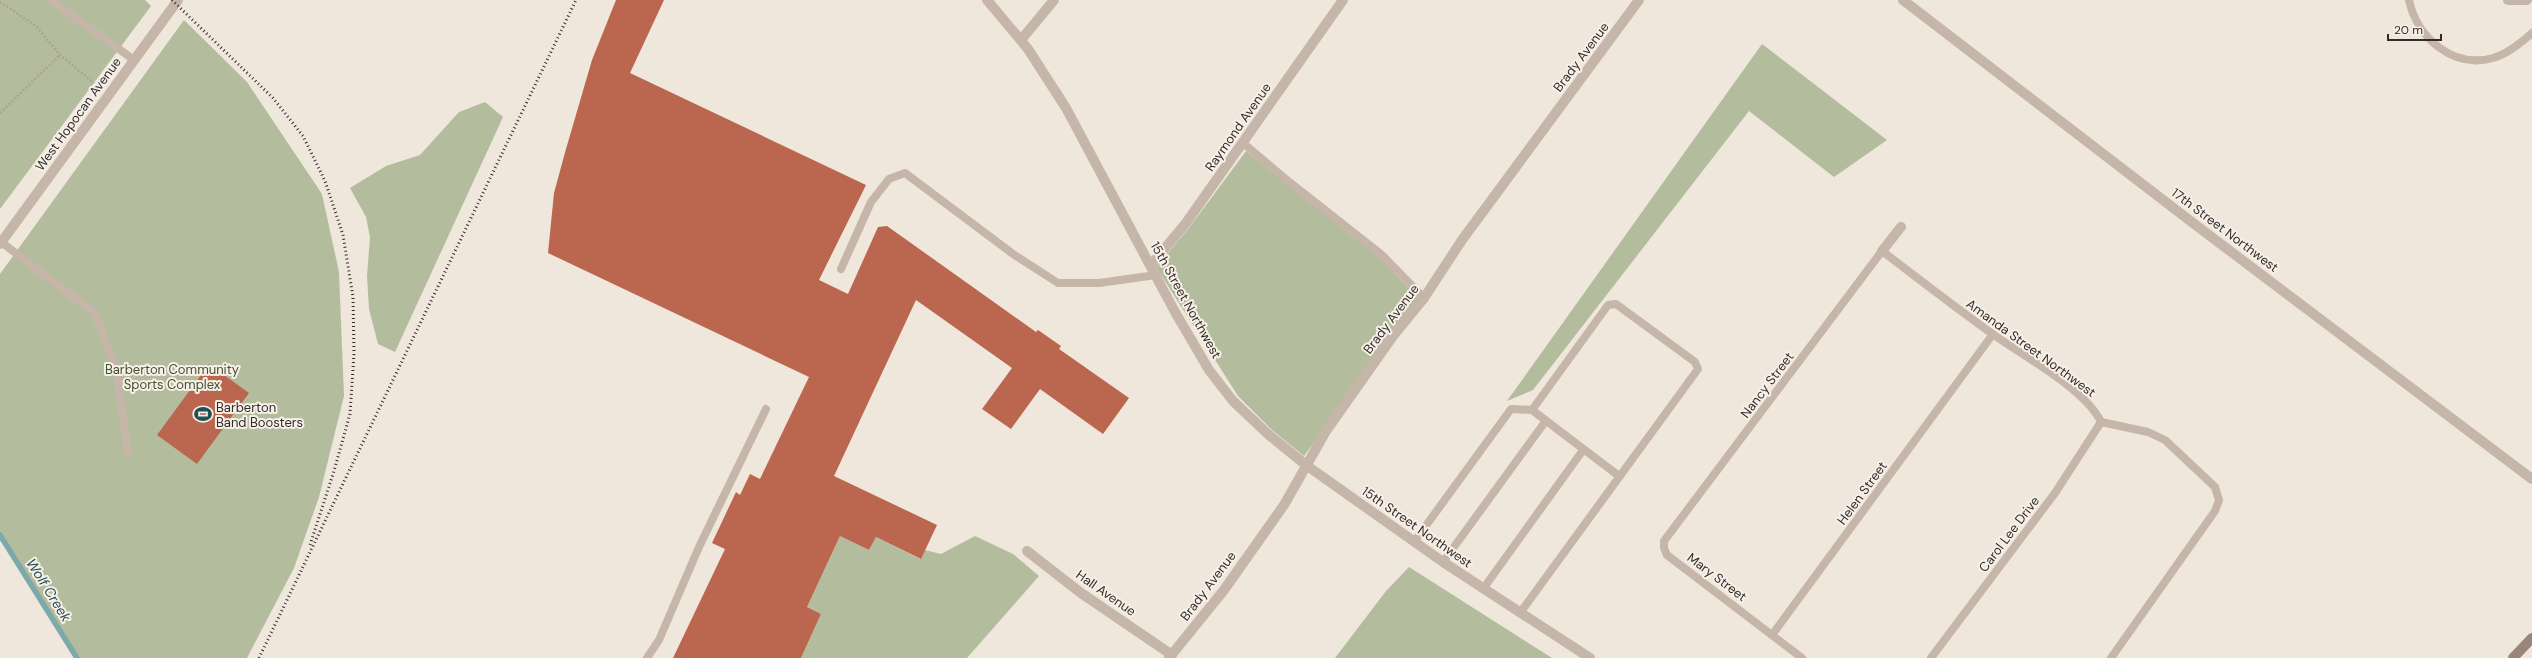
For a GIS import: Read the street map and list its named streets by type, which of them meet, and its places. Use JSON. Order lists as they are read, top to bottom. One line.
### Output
{"streets":{"street":["Brady Avenue","West Hopocan Avenue","Raymond Avenue","17th Street Northwest","15th Street Northwest","Hall Avenue"],"lane":["Amanda Street Northwest","Nancy Street","Helen Street","Carol Lee Drive","Mary Street"]},"crossings":[["Brady Avenue","15th Street Northwest"],["Brady Avenue","Hall Avenue"],["Raymond Avenue","15th Street Northwest"],["Amanda Street Northwest","Nancy Street"],["Amanda Street Northwest","Helen Street"],["Amanda Street Northwest","Carol Lee Drive"],["Nancy Street","Mary Street"],["Helen Street","Mary Street"]],"water":["Wolf Creek"],"parks":["Barberton Community Sports Complex"],"places":{"sports":["Barberton Band Boosters"]},"scale_bar":"20 m"}
